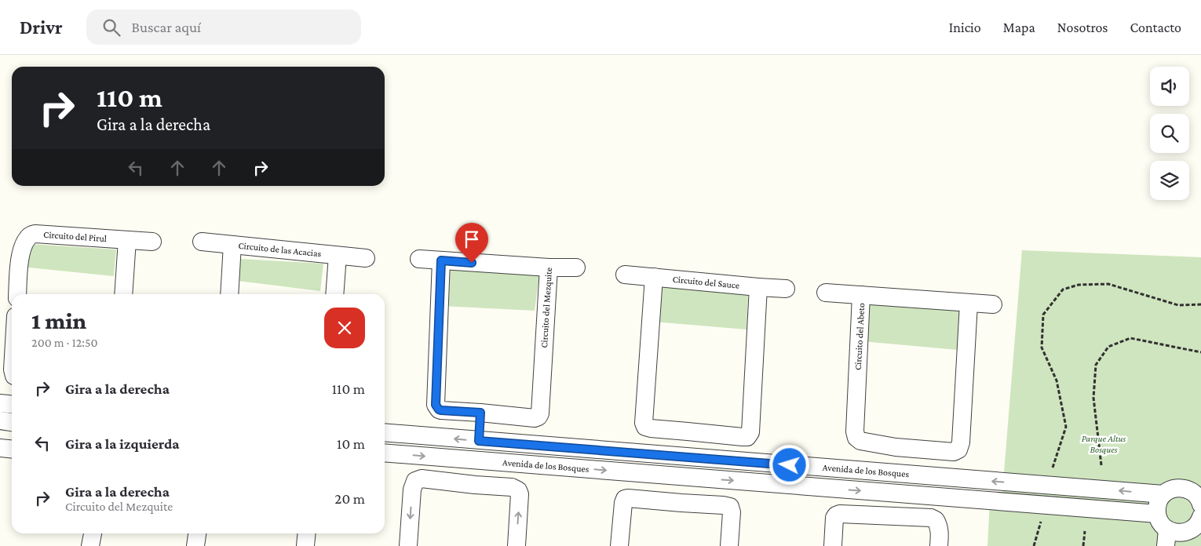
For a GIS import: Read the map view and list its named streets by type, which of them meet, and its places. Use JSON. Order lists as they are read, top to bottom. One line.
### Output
{"streets":{"street":["Circuito del Pirul","Circuito de las Acacias","Circuito del Sauce","Circuito del Mezquite","Circuito del Abeto","Avenida de los Bosques"]},"parks":["Parque Altus Bosques"],"page":{"header":"Drivr","search":"Buscar aquí","nav":["Inicio","Mapa","Nosotros","Contacto"],"turn":["110 m","Gira a la derecha"],"heading":["1 min","200 m · 12:50"],"list":[{"name":"Gira a la derecha","value":"110 m"},{"name":"Gira a la izquierda","value":"10 m"},{"name":"Gira a la derecha","note":"Circuito del Mezquite","value":"20 m"}]}}
